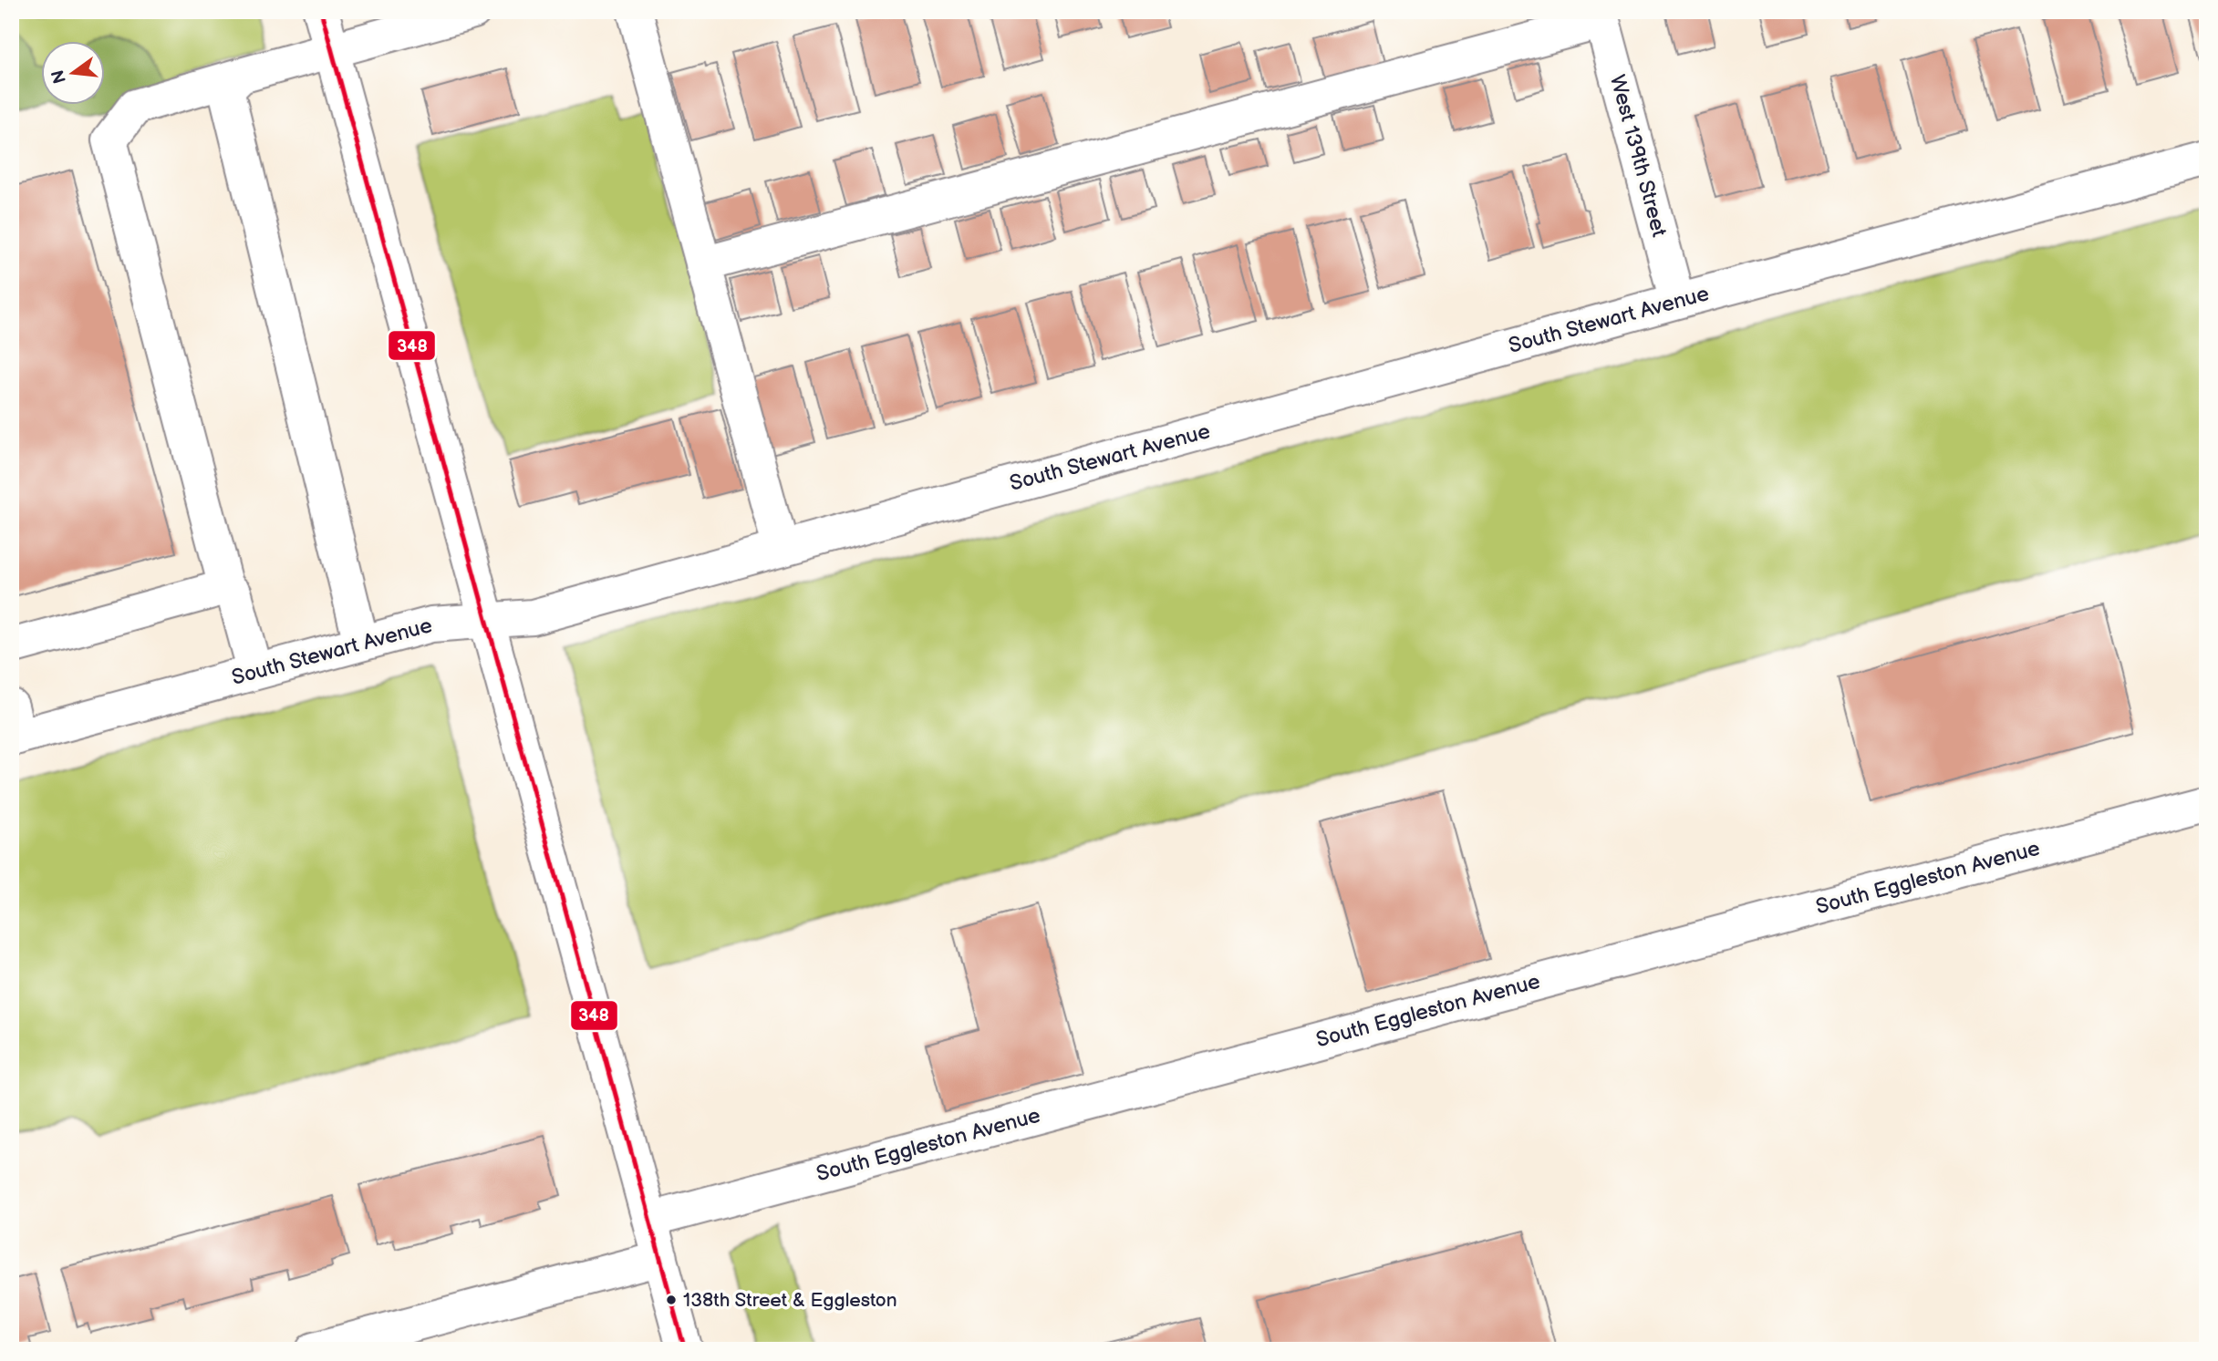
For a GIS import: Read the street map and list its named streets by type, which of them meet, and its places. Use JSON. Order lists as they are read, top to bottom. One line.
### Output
{"streets":{"street":["West 139th Street","South Stewart Avenue","South Eggleston Avenue"]},"crossings":[["West 139th Street","South Stewart Avenue"]],"places":["138th Street & Eggleston"],"lines":["transit line 348"],"north":"left"}
